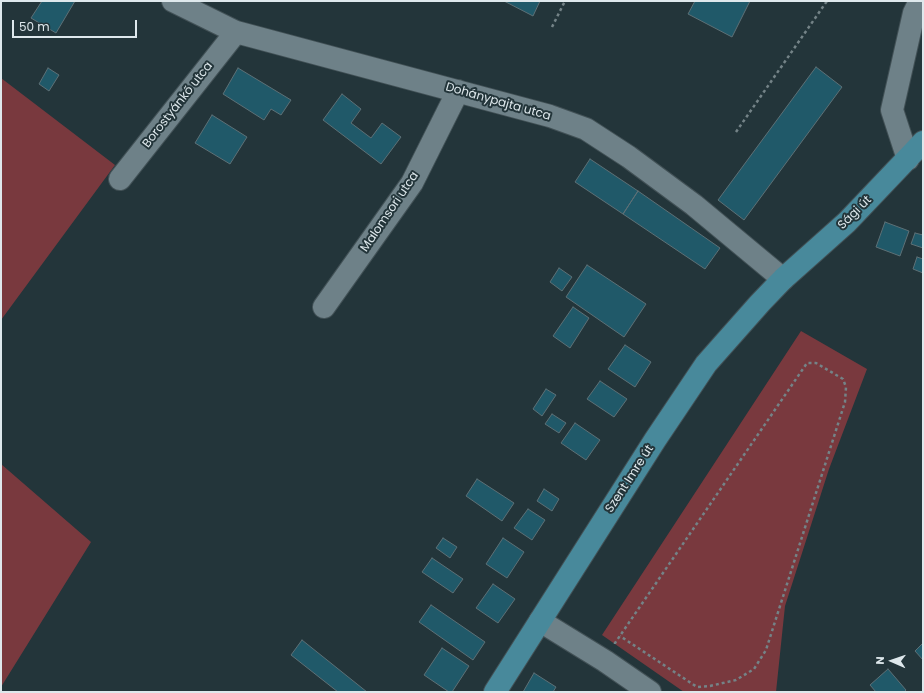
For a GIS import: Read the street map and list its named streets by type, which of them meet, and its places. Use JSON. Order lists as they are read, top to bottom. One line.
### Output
{"streets":{"main road":["Sági út","Szent Imre út"],"street":["Dohánypajta utca","Borostyánkő utca","Malomsori utca"]},"crossings":[["Dohánypajta utca","Borostyánkő utca"],["Dohánypajta utca","Malomsori utca"],["Dohánypajta utca","Sági út"],["Dohánypajta utca","Szent Imre út"],["Sági út","Szent Imre út"]],"scale_bar":"50 m","north":"left"}
